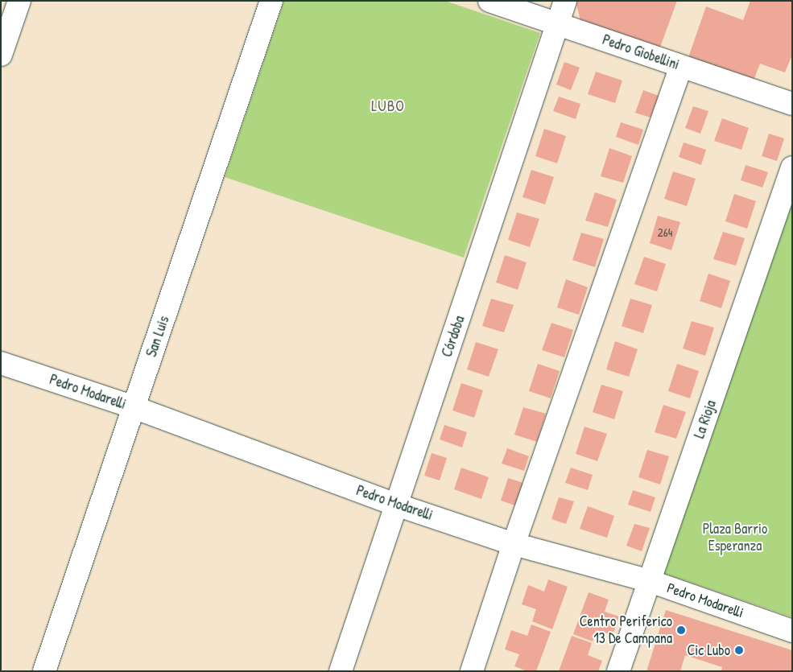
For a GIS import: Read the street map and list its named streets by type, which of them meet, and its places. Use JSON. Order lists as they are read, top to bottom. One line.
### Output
{"streets":{"street":["Pedro Giobellini","San Luis","Córdoba","Pedro Modarelli","La Rioja"]},"crossings":[["Pedro Giobellini","Córdoba"],["San Luis","Pedro Modarelli"],["Córdoba","Pedro Modarelli"],["Pedro Modarelli","La Rioja"]],"districts":["LUBO"],"parks":["Plaza Barrio Esperanza"],"places":["Centro Periferico 13 De Campana","Cic Lubo"],"house_numbers":["264"]}
